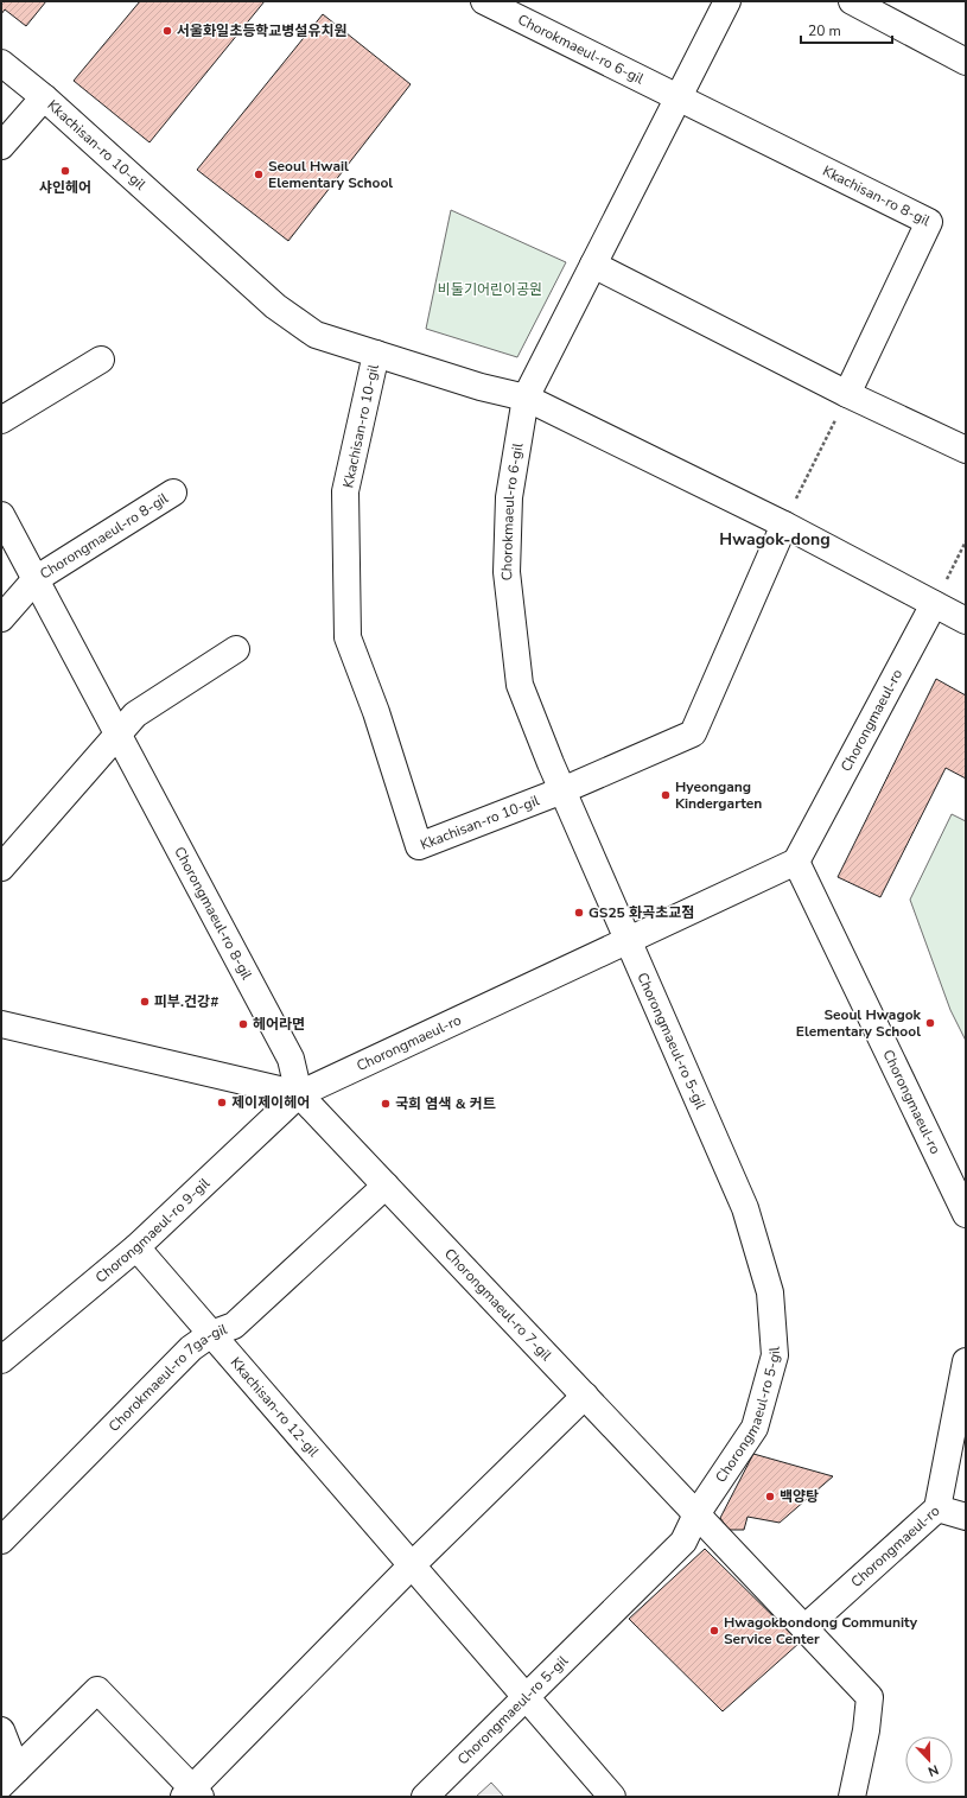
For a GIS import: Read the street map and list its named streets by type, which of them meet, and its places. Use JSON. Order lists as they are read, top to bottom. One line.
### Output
{"streets":{"street":["Chorokmaeul-ro 6-gil","Kkachisan-ro 10-gil","Kkachisan-ro 8-gil","Chorongmaeul-ro 8-gil","Chorongmaeul-ro","Chorongmaeul-ro 5-gil","Chorongmaeul-ro 9-gil","Chorongmaeul-ro 7-gil","Chorokmaeul-ro 7ga-gil","Kkachisan-ro 12-gil"]},"crossings":[["Chorokmaeul-ro 6-gil","Kkachisan-ro 10-gil"],["Chorokmaeul-ro 6-gil","Kkachisan-ro 8-gil"],["Chorokmaeul-ro 6-gil","Chorongmaeul-ro"],["Chorokmaeul-ro 6-gil","Chorongmaeul-ro 5-gil"],["Kkachisan-ro 10-gil","Chorongmaeul-ro"],["Chorongmaeul-ro 8-gil","Chorongmaeul-ro"],["Chorongmaeul-ro 8-gil","Chorongmaeul-ro 9-gil"],["Chorongmaeul-ro 8-gil","Chorongmaeul-ro 7-gil"],["Chorongmaeul-ro","Chorongmaeul-ro 5-gil"],["Chorongmaeul-ro","Chorongmaeul-ro 9-gil"],["Chorongmaeul-ro","Chorongmaeul-ro 7-gil"],["Chorongmaeul-ro 5-gil","Chorongmaeul-ro 7-gil"],["Chorongmaeul-ro 5-gil","Kkachisan-ro 12-gil"],["Chorongmaeul-ro 9-gil","Chorongmaeul-ro 7-gil"],["Chorongmaeul-ro 9-gil","Kkachisan-ro 12-gil"],["Chorongmaeul-ro 7-gil","Chorokmaeul-ro 7ga-gil"],["Chorokmaeul-ro 7ga-gil","Kkachisan-ro 12-gil"]],"districts":["Hwagok-dong"],"parks":["비둘기어린이공원"],"places":["서울화일초등학교병설유치원","샤인헤어","Seoul Hwail Elementary School","Hyeongang Kindergarten","GS25 화곡초교점","피부.건강#","Seoul Hwagok Elementary School","헤어라면","제이제이헤어","국희 염색 & 커트","백양탕","Hwagokbondong Community Service Center"],"scale_bar":"20 m","north":"bottom"}
